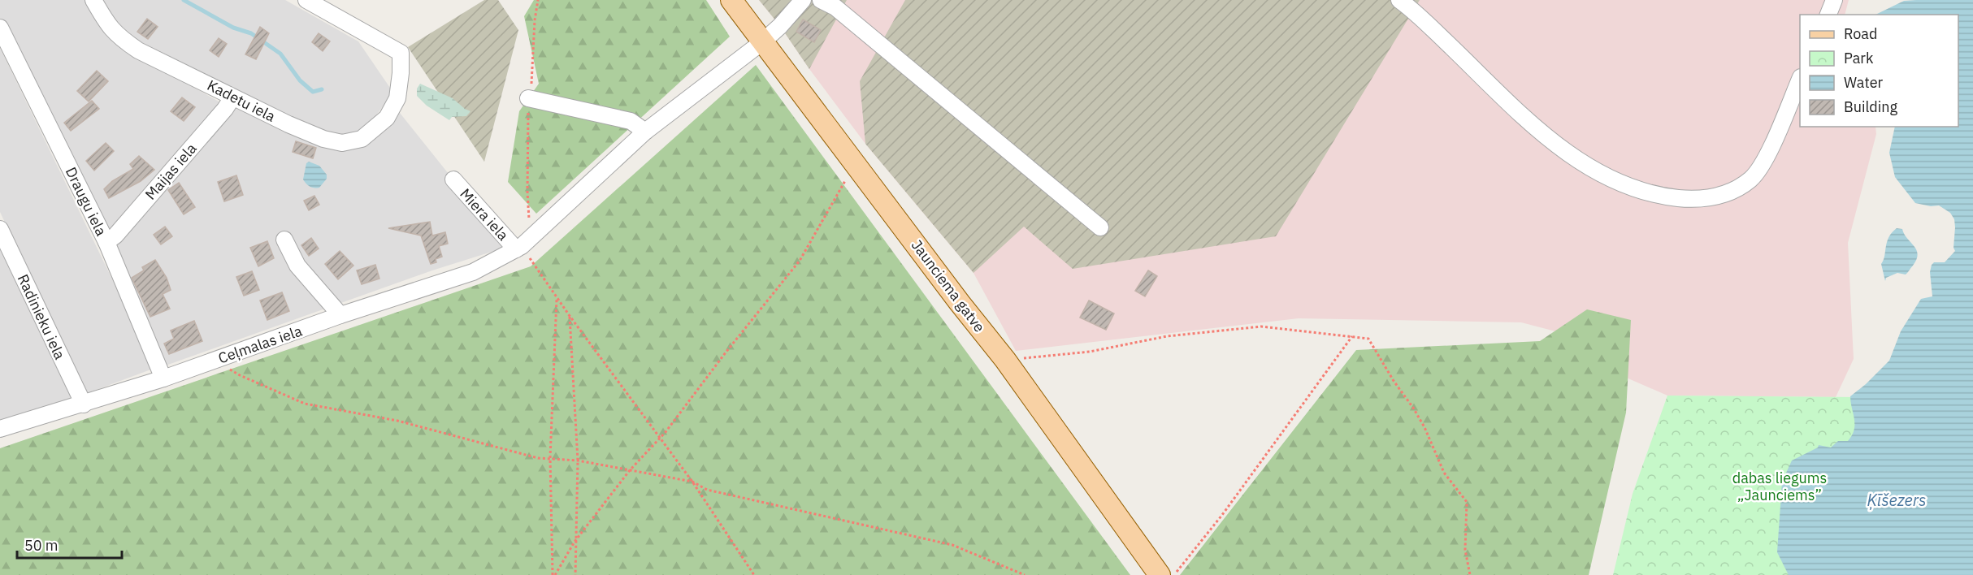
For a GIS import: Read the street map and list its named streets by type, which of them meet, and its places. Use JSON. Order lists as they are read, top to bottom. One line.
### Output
{"streets":{"main road":["Jaunciema gatve"],"street":["Kadetu iela","Maijas iela","Draugu iela","Miera iela","Radinieku iela","Ceļmalas iela"]},"crossings":[["Kadetu iela","Maijas iela"],["Maijas iela","Draugu iela"],["Draugu iela","Ceļmalas iela"],["Miera iela","Ceļmalas iela"],["Jaunciema gatve","Ceļmalas iela"],["Radinieku iela","Ceļmalas iela"]],"water":["Ķīšezers"],"parks":["dabas liegums „Jaunciems”"],"legend":["Road","Park","Water","Building"],"scale_bar":"50 m"}
